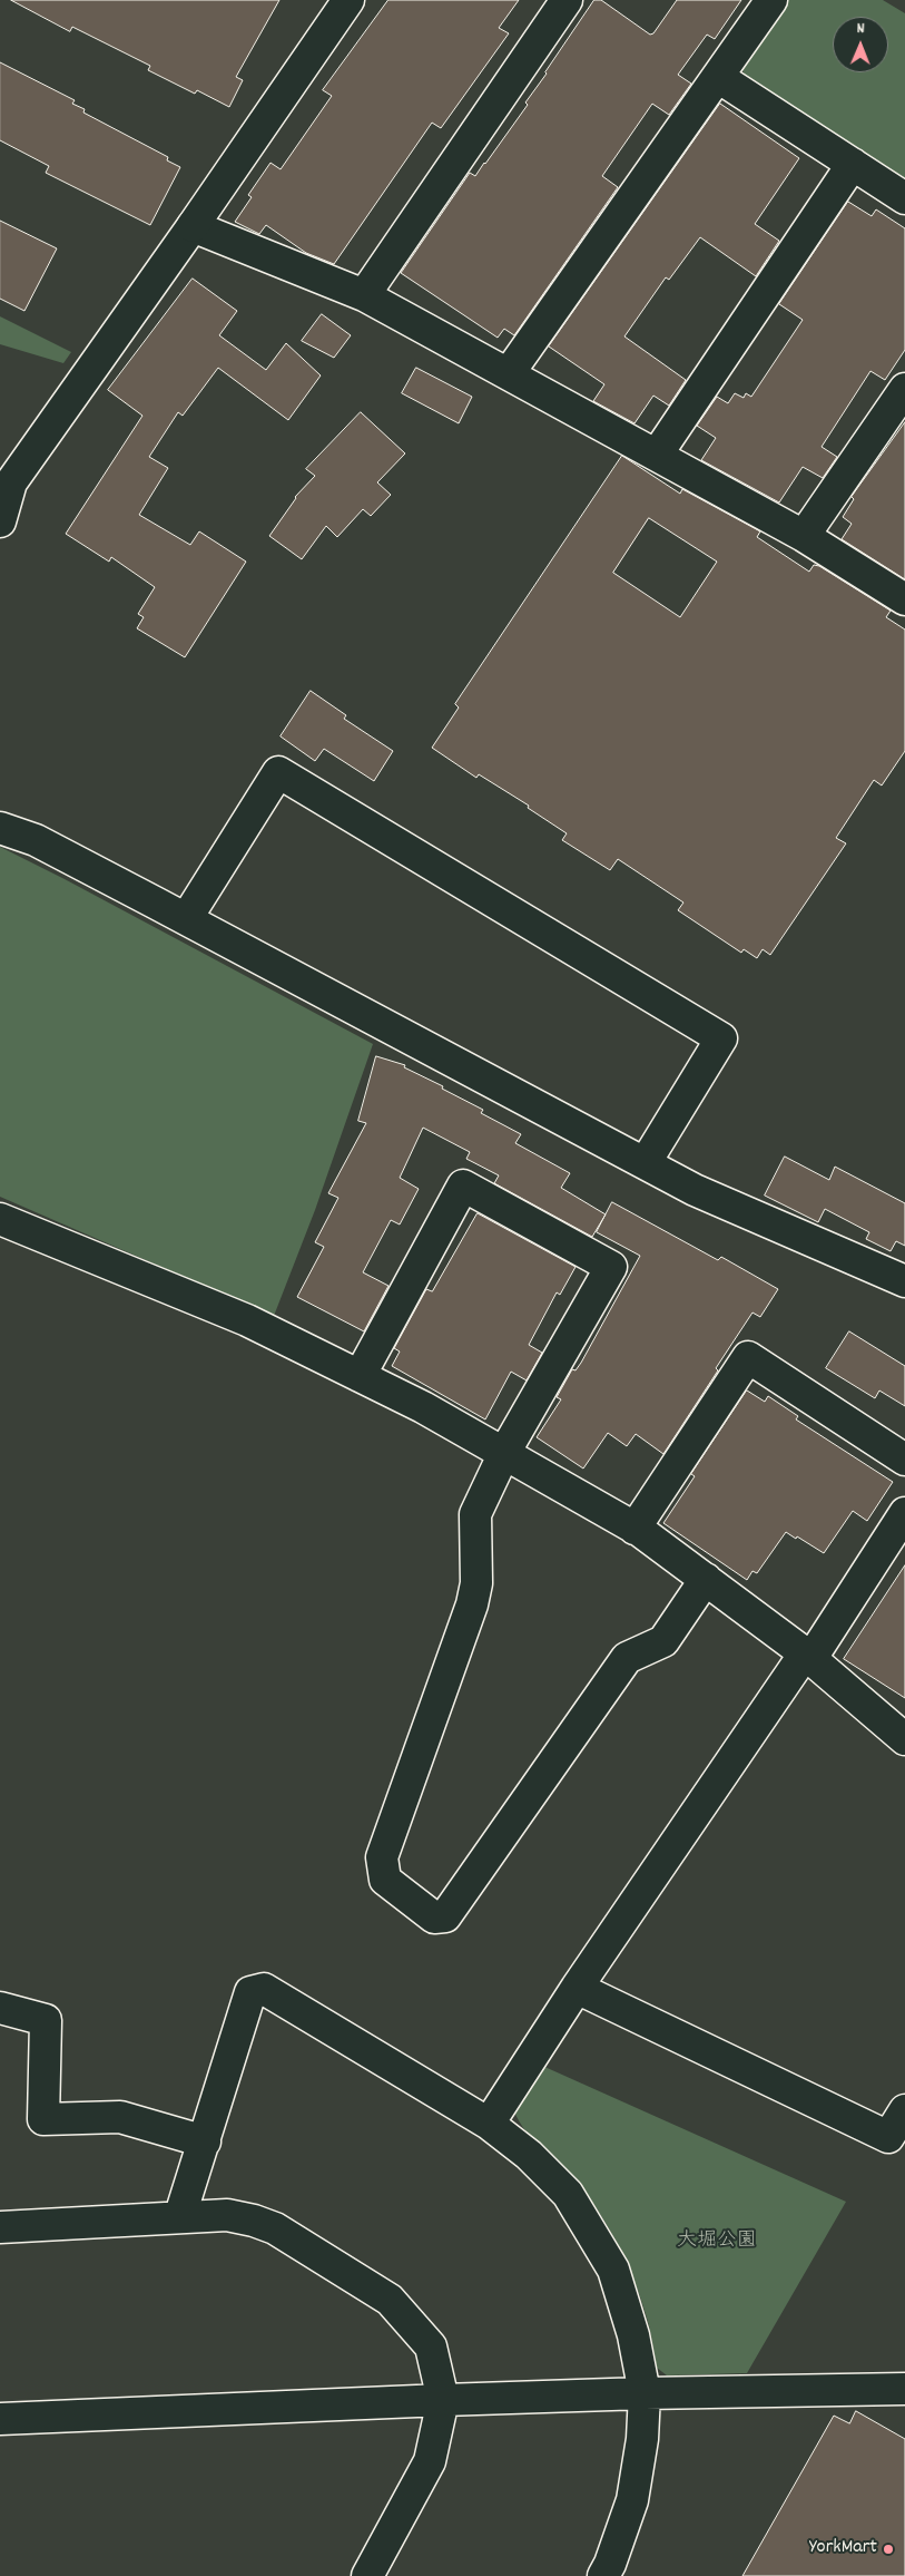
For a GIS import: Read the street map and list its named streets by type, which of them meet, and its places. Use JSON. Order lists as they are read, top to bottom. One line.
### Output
{"parks":["大堀公園"],"places":["YorkMart"],"north":"top"}
